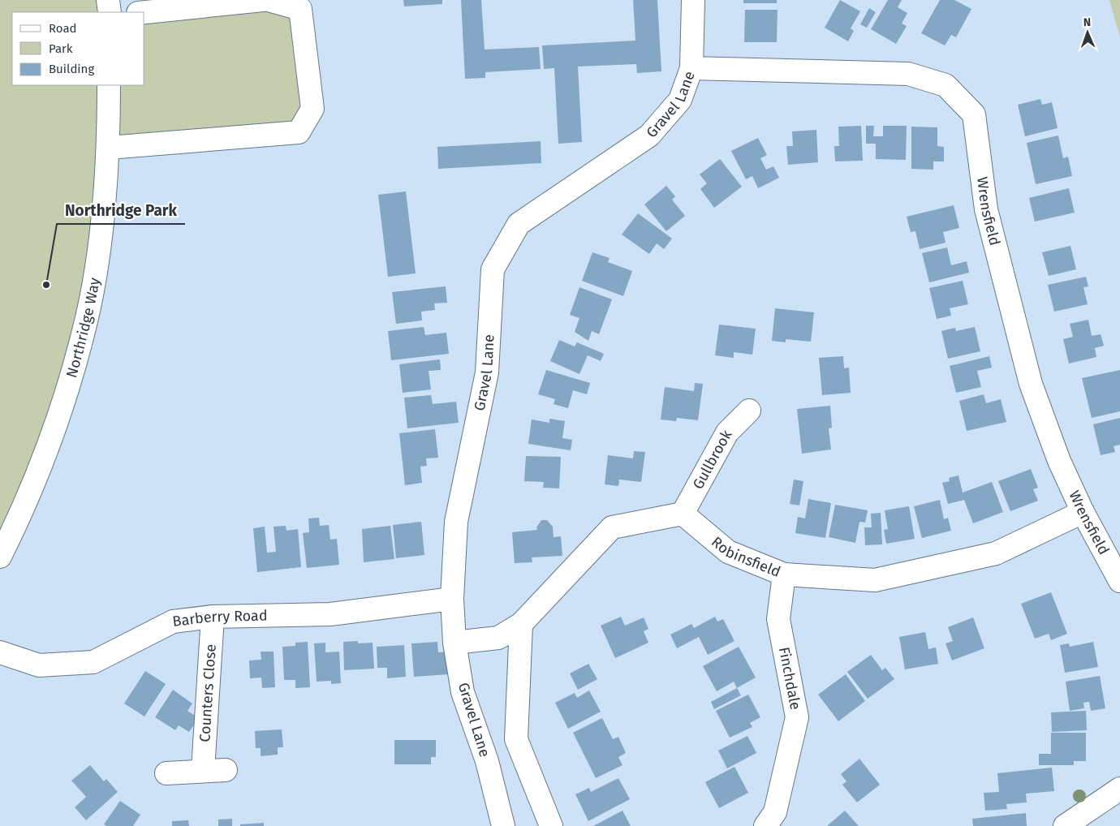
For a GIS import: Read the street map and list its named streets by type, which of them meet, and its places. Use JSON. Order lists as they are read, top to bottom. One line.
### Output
{"streets":{"street":["Gravel Lane","Wrensfield","Northridge Way","Gullbrook","Robinsfield","Barberry Road","Finchdale","Counters Close"]},"crossings":[["Gravel Lane","Wrensfield"],["Gravel Lane","Barberry Road"],["Wrensfield","Robinsfield"],["Gullbrook","Robinsfield"],["Robinsfield","Finchdale"],["Barberry Road","Counters Close"]],"places":["Northridge Park"],"legend":["Road","Park","Building"],"north":"top"}
